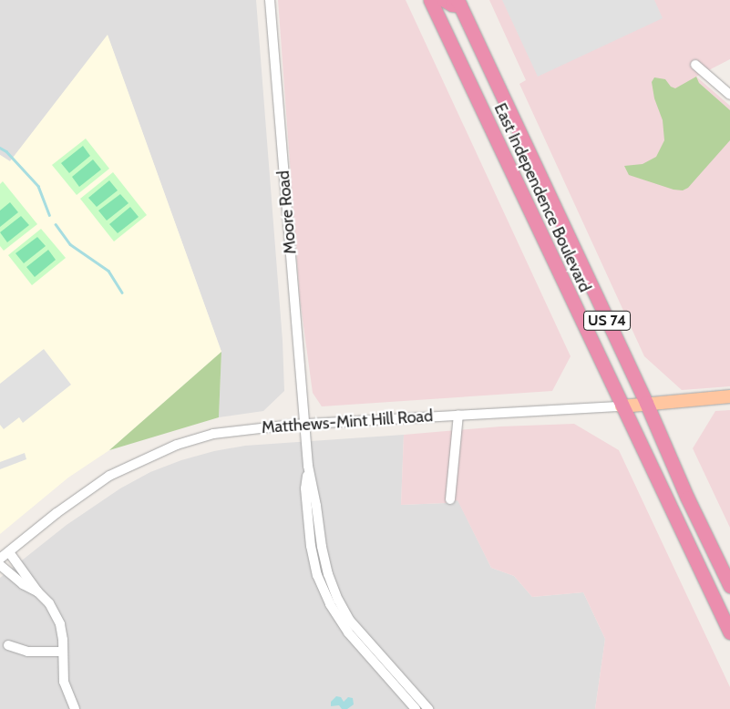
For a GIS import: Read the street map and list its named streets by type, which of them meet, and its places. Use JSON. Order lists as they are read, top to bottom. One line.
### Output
{"streets":{"highway":["East Independence Boulevard","US 74"],"main road":["Matthews-Mint Hill Road"],"street":["Moore Road"]},"crossings":[["East Independence Boulevard","Matthews-Mint Hill Road"],["Moore Road","Matthews-Mint Hill Road"]]}
